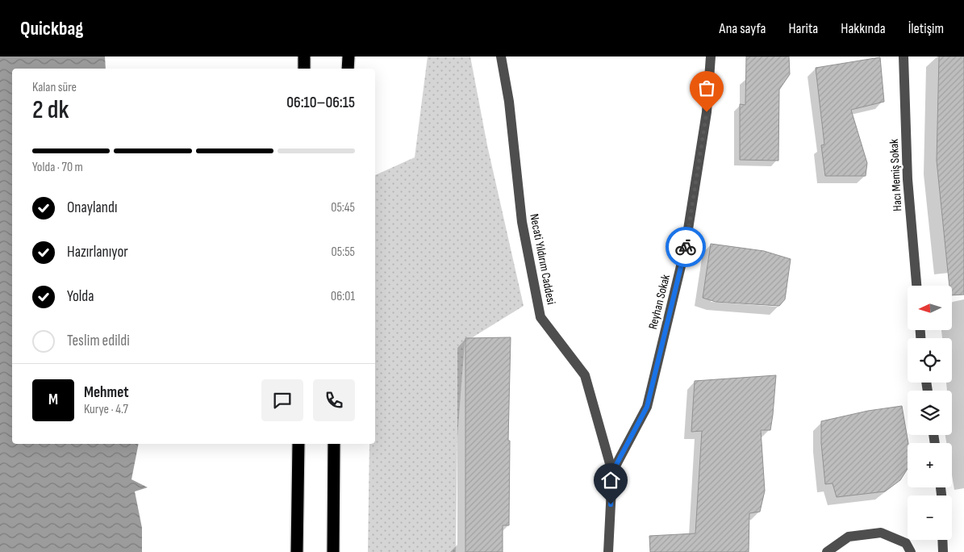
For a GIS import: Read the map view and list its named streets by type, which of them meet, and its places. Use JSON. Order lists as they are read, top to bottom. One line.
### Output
{"streets":{"street":["Hacı Memiş Sokak","Necati Yıldırım Caddesi","Reyhan Sokak"]},"crossings":[["Necati Yıldırım Caddesi","Reyhan Sokak"]],"north":"left","page":{"header":"Quickbag","nav":["Ana sayfa","Harita","Hakkında","İletişim"],"heading":["2 dk","Kalan süre","06:10–06:15"],"panel":["Mehmet","Kurye · 4.7"],"bar":"Yolda · 70 m","list":[["Onaylandı","05:45"],["Hazırlanıyor","05:55"],["Yolda","06:01"],"Teslim edildi"],"map_buttons":["+","−"],"round":"M"}}
